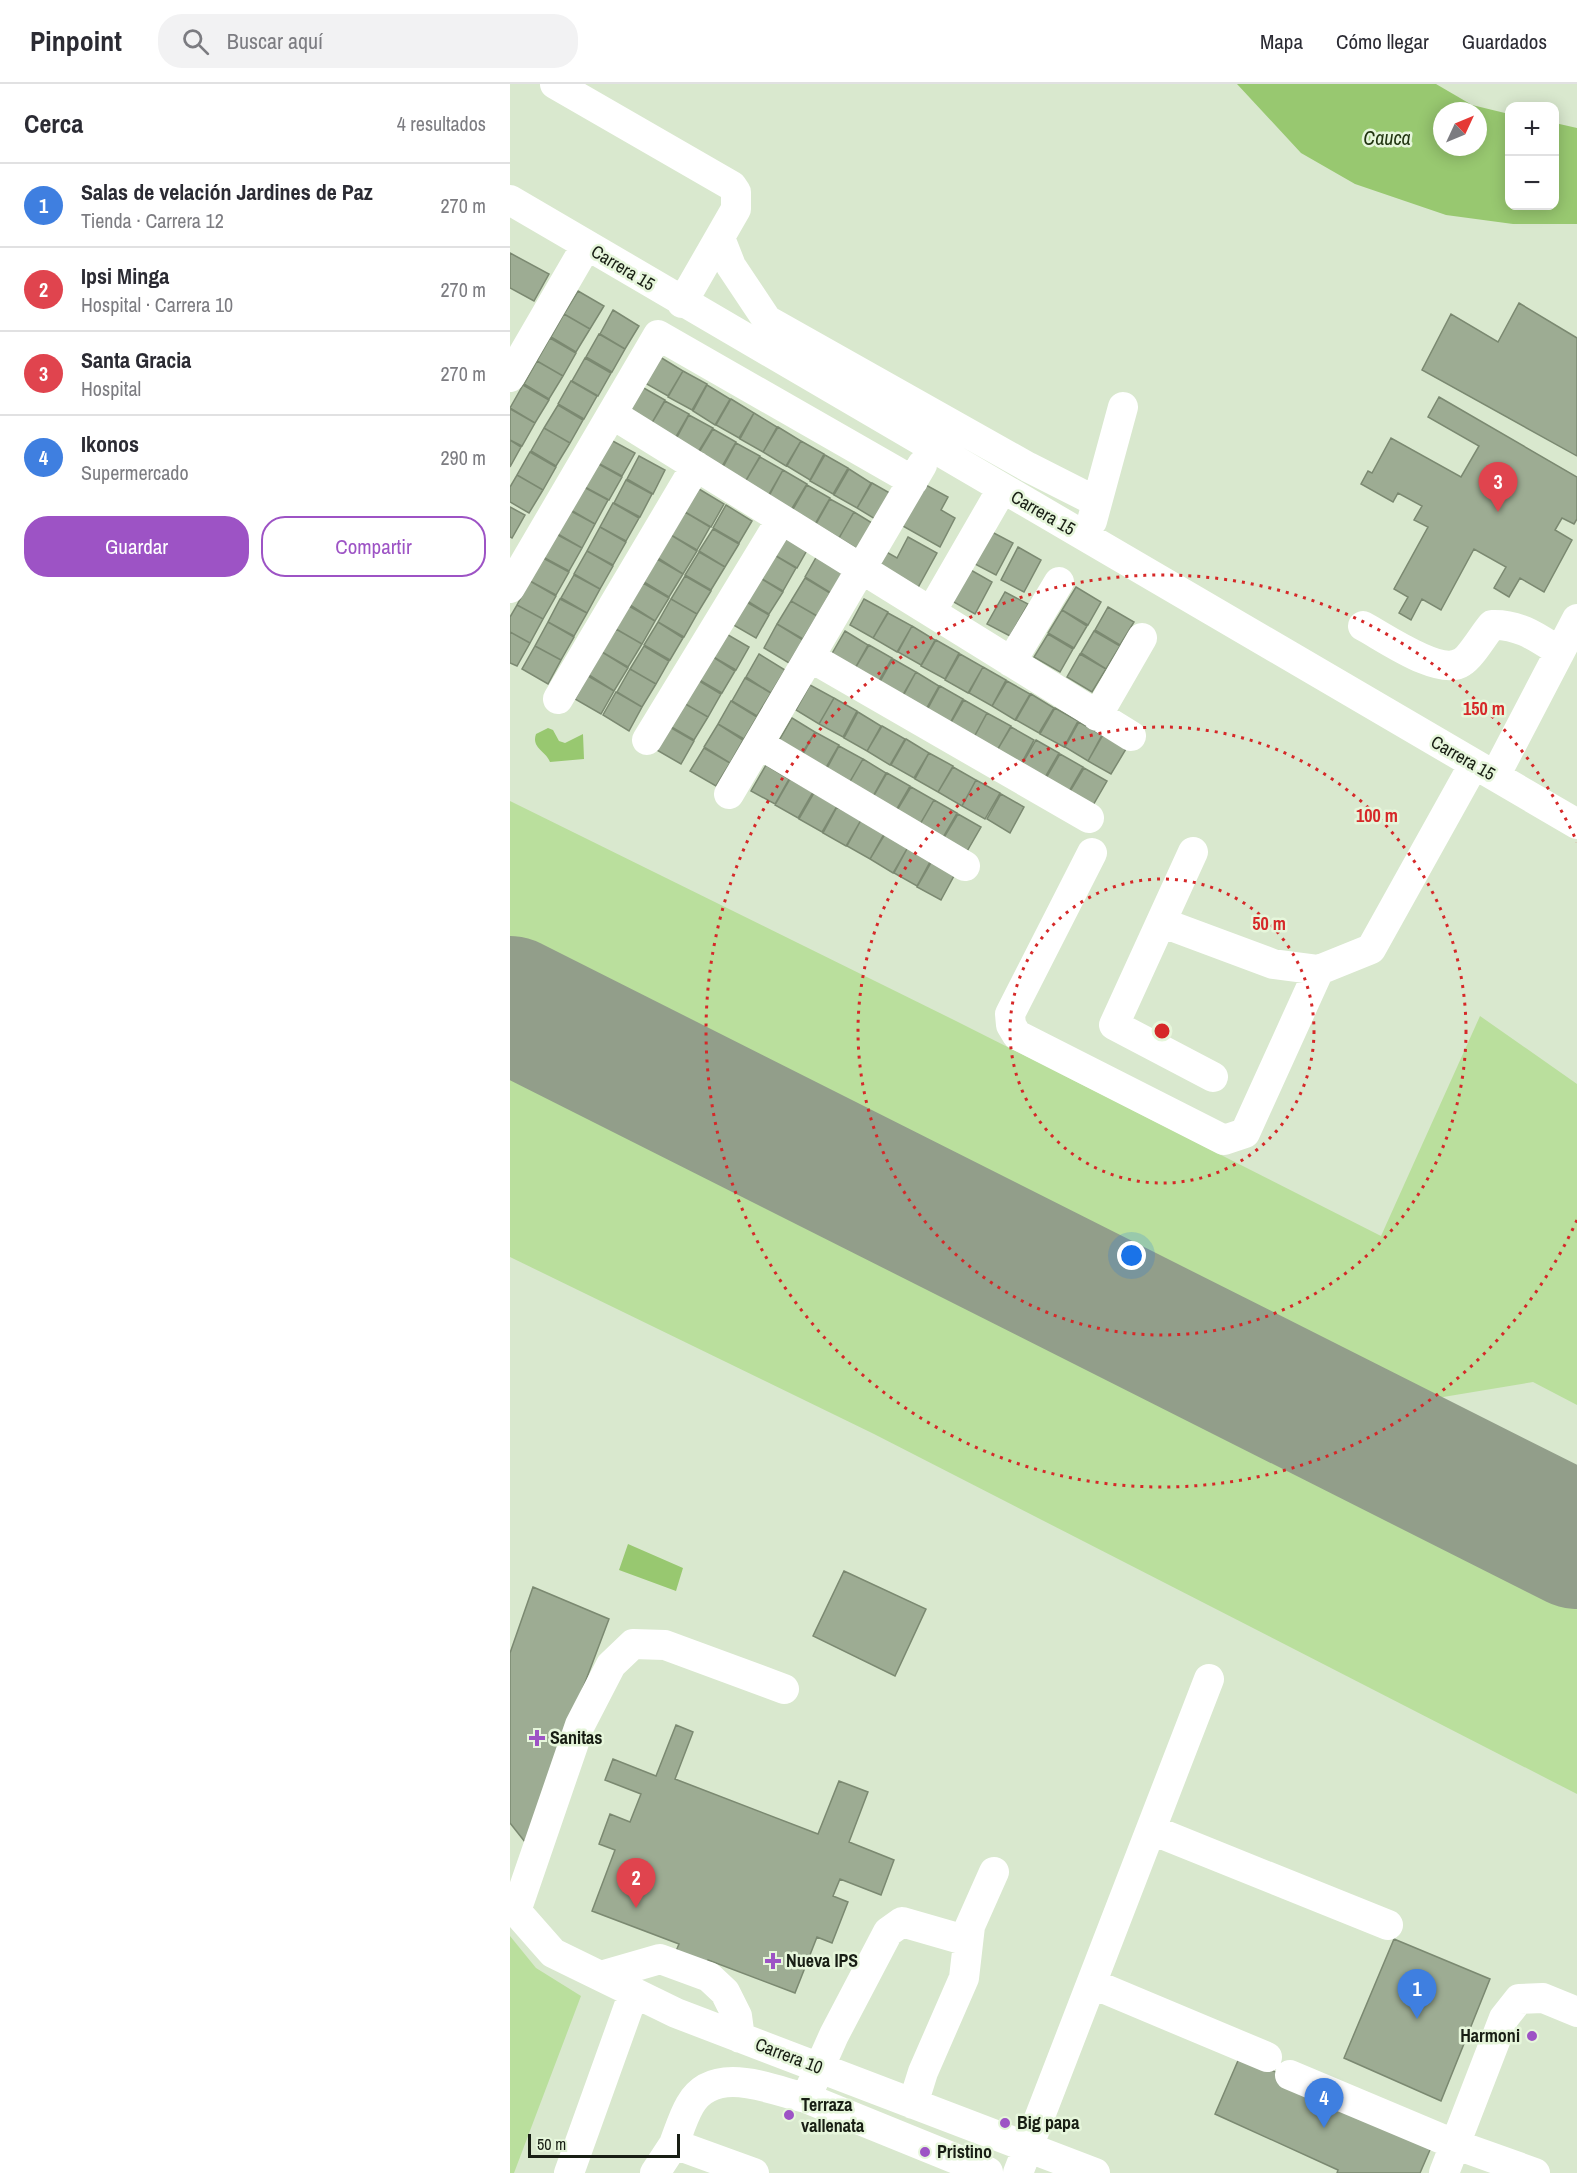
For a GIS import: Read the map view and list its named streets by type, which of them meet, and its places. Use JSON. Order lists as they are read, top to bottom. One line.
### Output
{"streets":{"street":["Carrera 15","Carrera 10"]},"water":["Cauca"],"places":{"health":["Sanitas","Nueva IPS"],"other":["Harmoni","Terraza vallenata","Big papa","Pristino"]},"scale_bar":"50 m","north":"top right","page":{"header":"Pinpoint","search":"Buscar aquí","nav":["Mapa","Cómo llegar","Guardados"],"heading":["Cerca","4 resultados"],"map_buttons":["+","−"],"list":[{"mark":"1","name":"Salas de velación Jardines de Paz","note":"Tienda · Carrera 12","value":"270 m"},{"mark":"2","name":"Ipsi Minga","note":"Hospital · Carrera 10","value":"270 m"},{"mark":"3","name":"Santa Gracia","note":"Hospital","value":"270 m"},{"mark":"4","name":"Ikonos","note":"Supermercado","value":"290 m"}],"pins":["3","2","1","4"],"buttons":["Guardar","Compartir"],"scale":"50 m"},"rings":["150 m","100 m","50 m"]}
